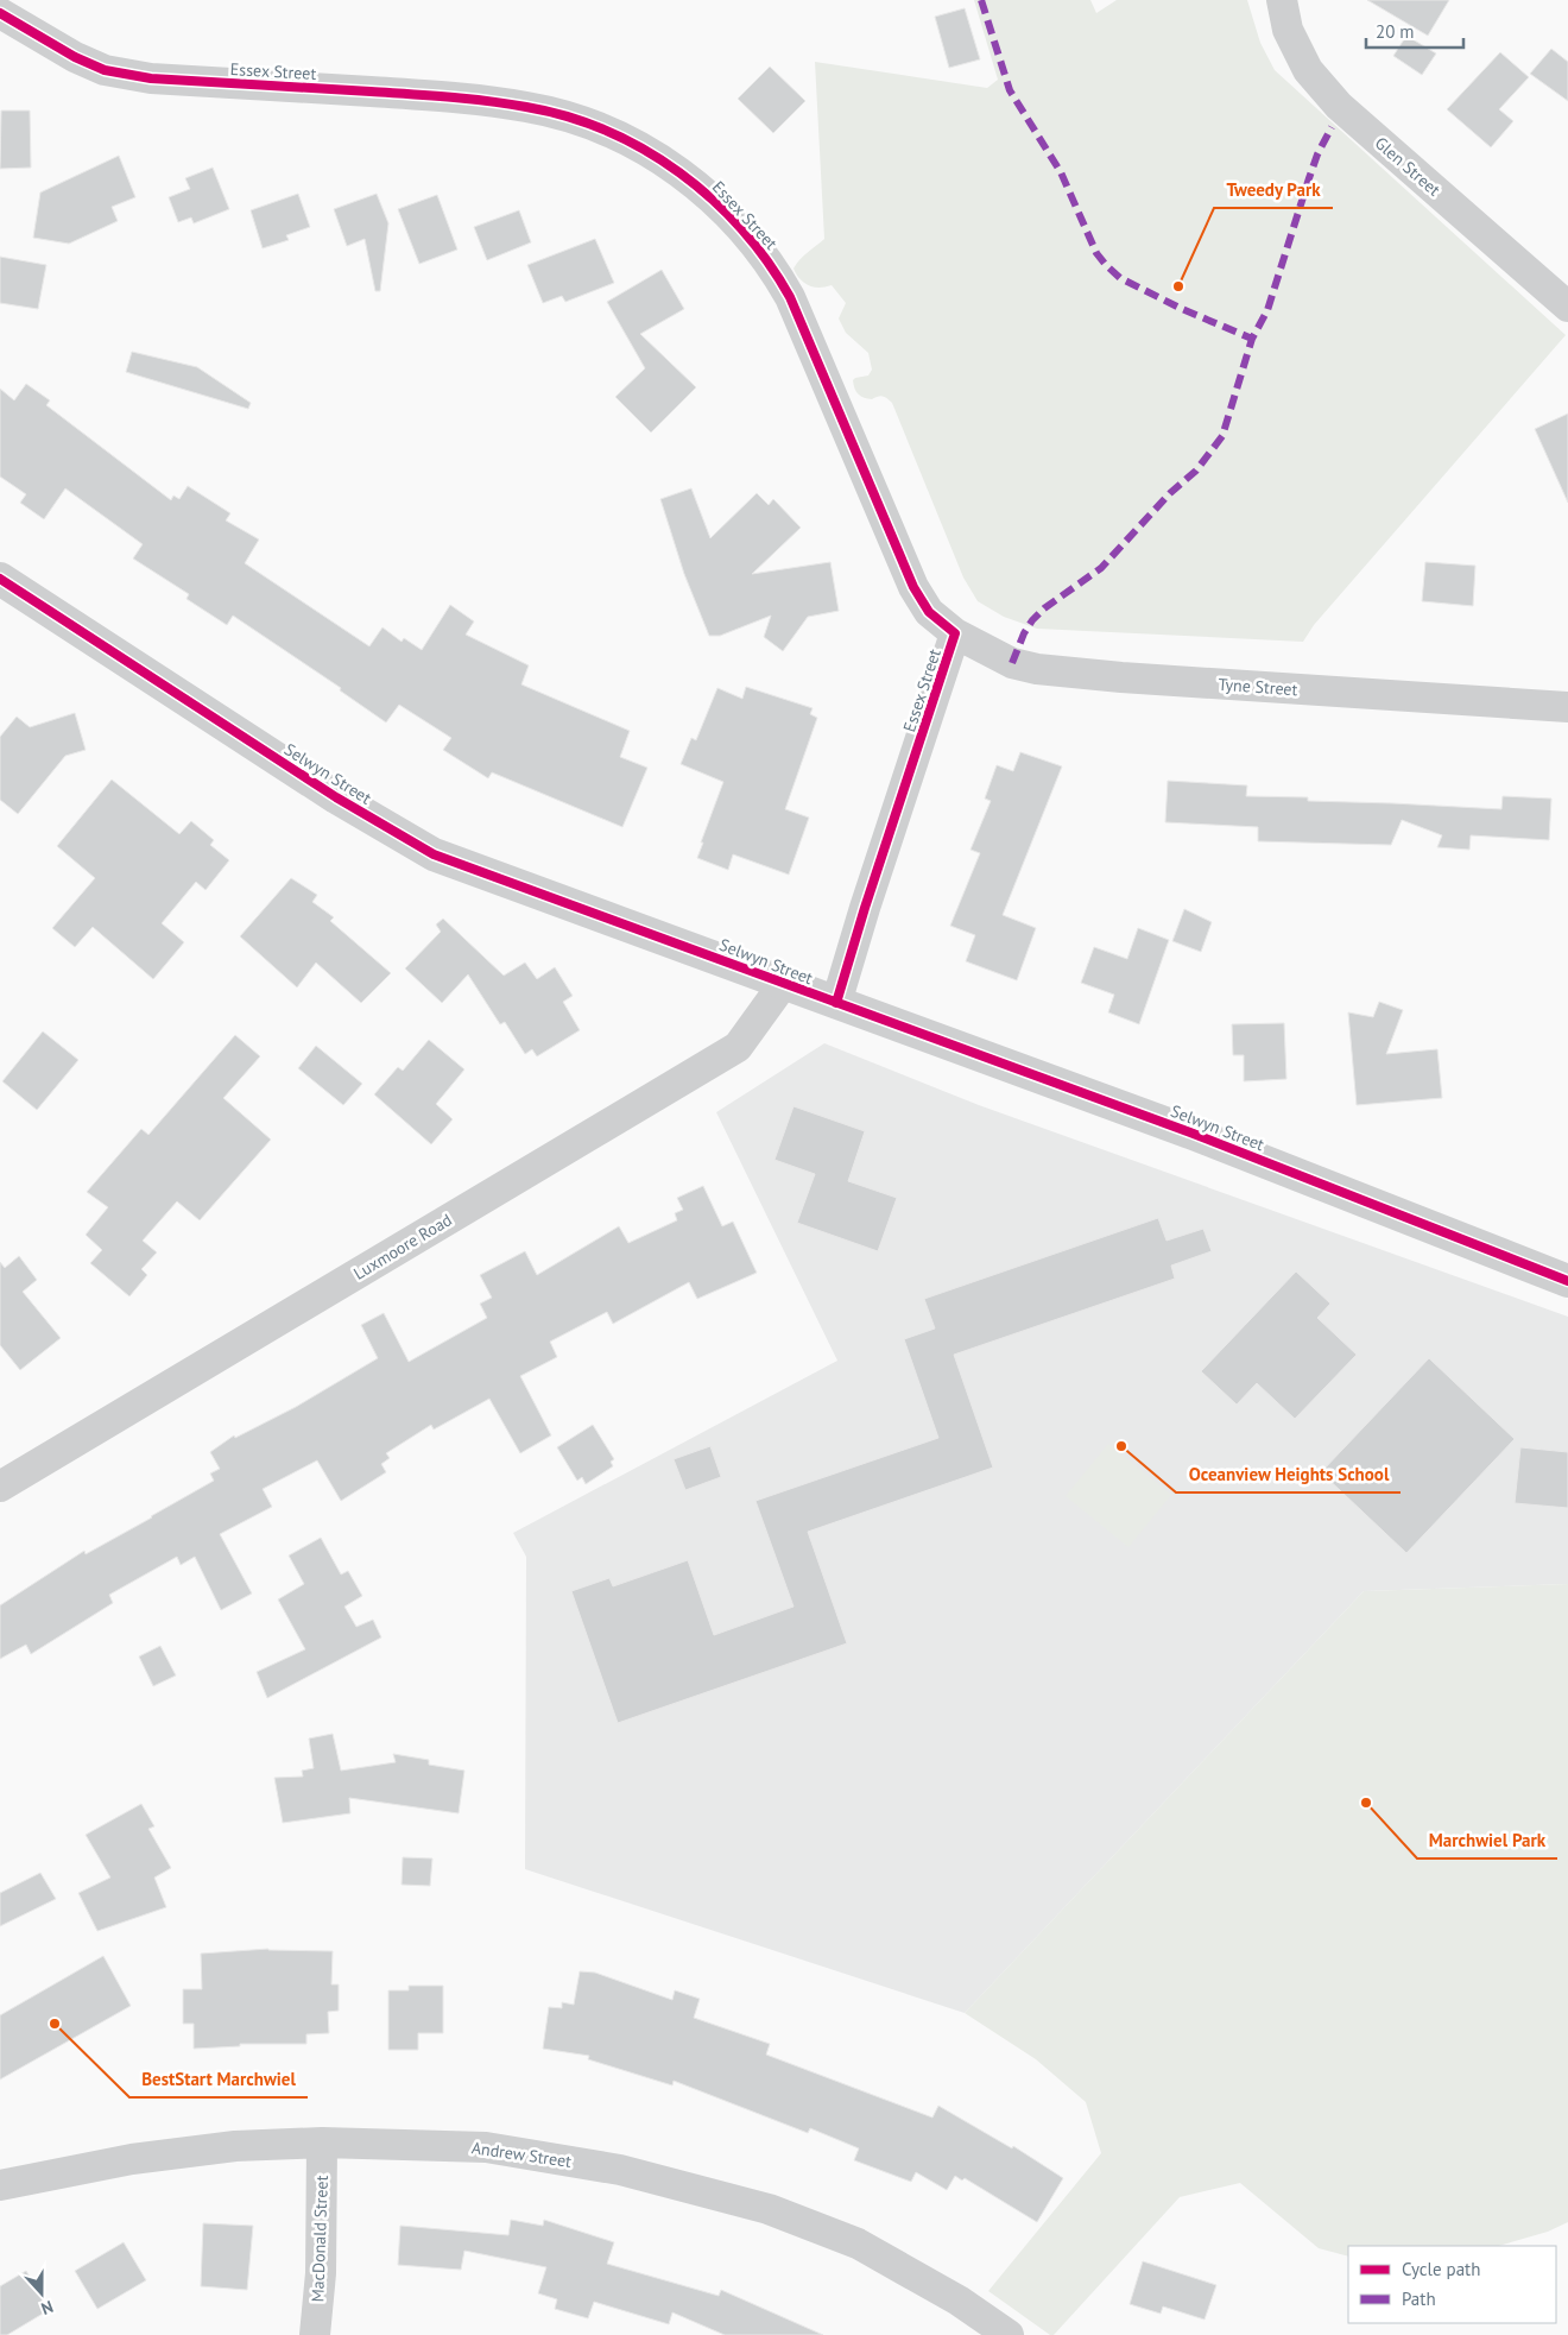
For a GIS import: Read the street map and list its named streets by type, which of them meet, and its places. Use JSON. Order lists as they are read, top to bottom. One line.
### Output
{"streets":{"street":["Essex Street","Glen Street","Tyne Street","Selwyn Street","Luxmoore Road","Andrew Street","MacDonald Street"]},"crossings":[["Essex Street","Tyne Street"],["Essex Street","Selwyn Street"],["Selwyn Street","Luxmoore Road"],["Andrew Street","MacDonald Street"]],"places":["Tweedy Park","Oceanview Heights School","Marchwiel Park","BestStart Marchwiel"],"legend":["Cycle path","Path"],"scale_bar":"20 m","north":"bottom"}
